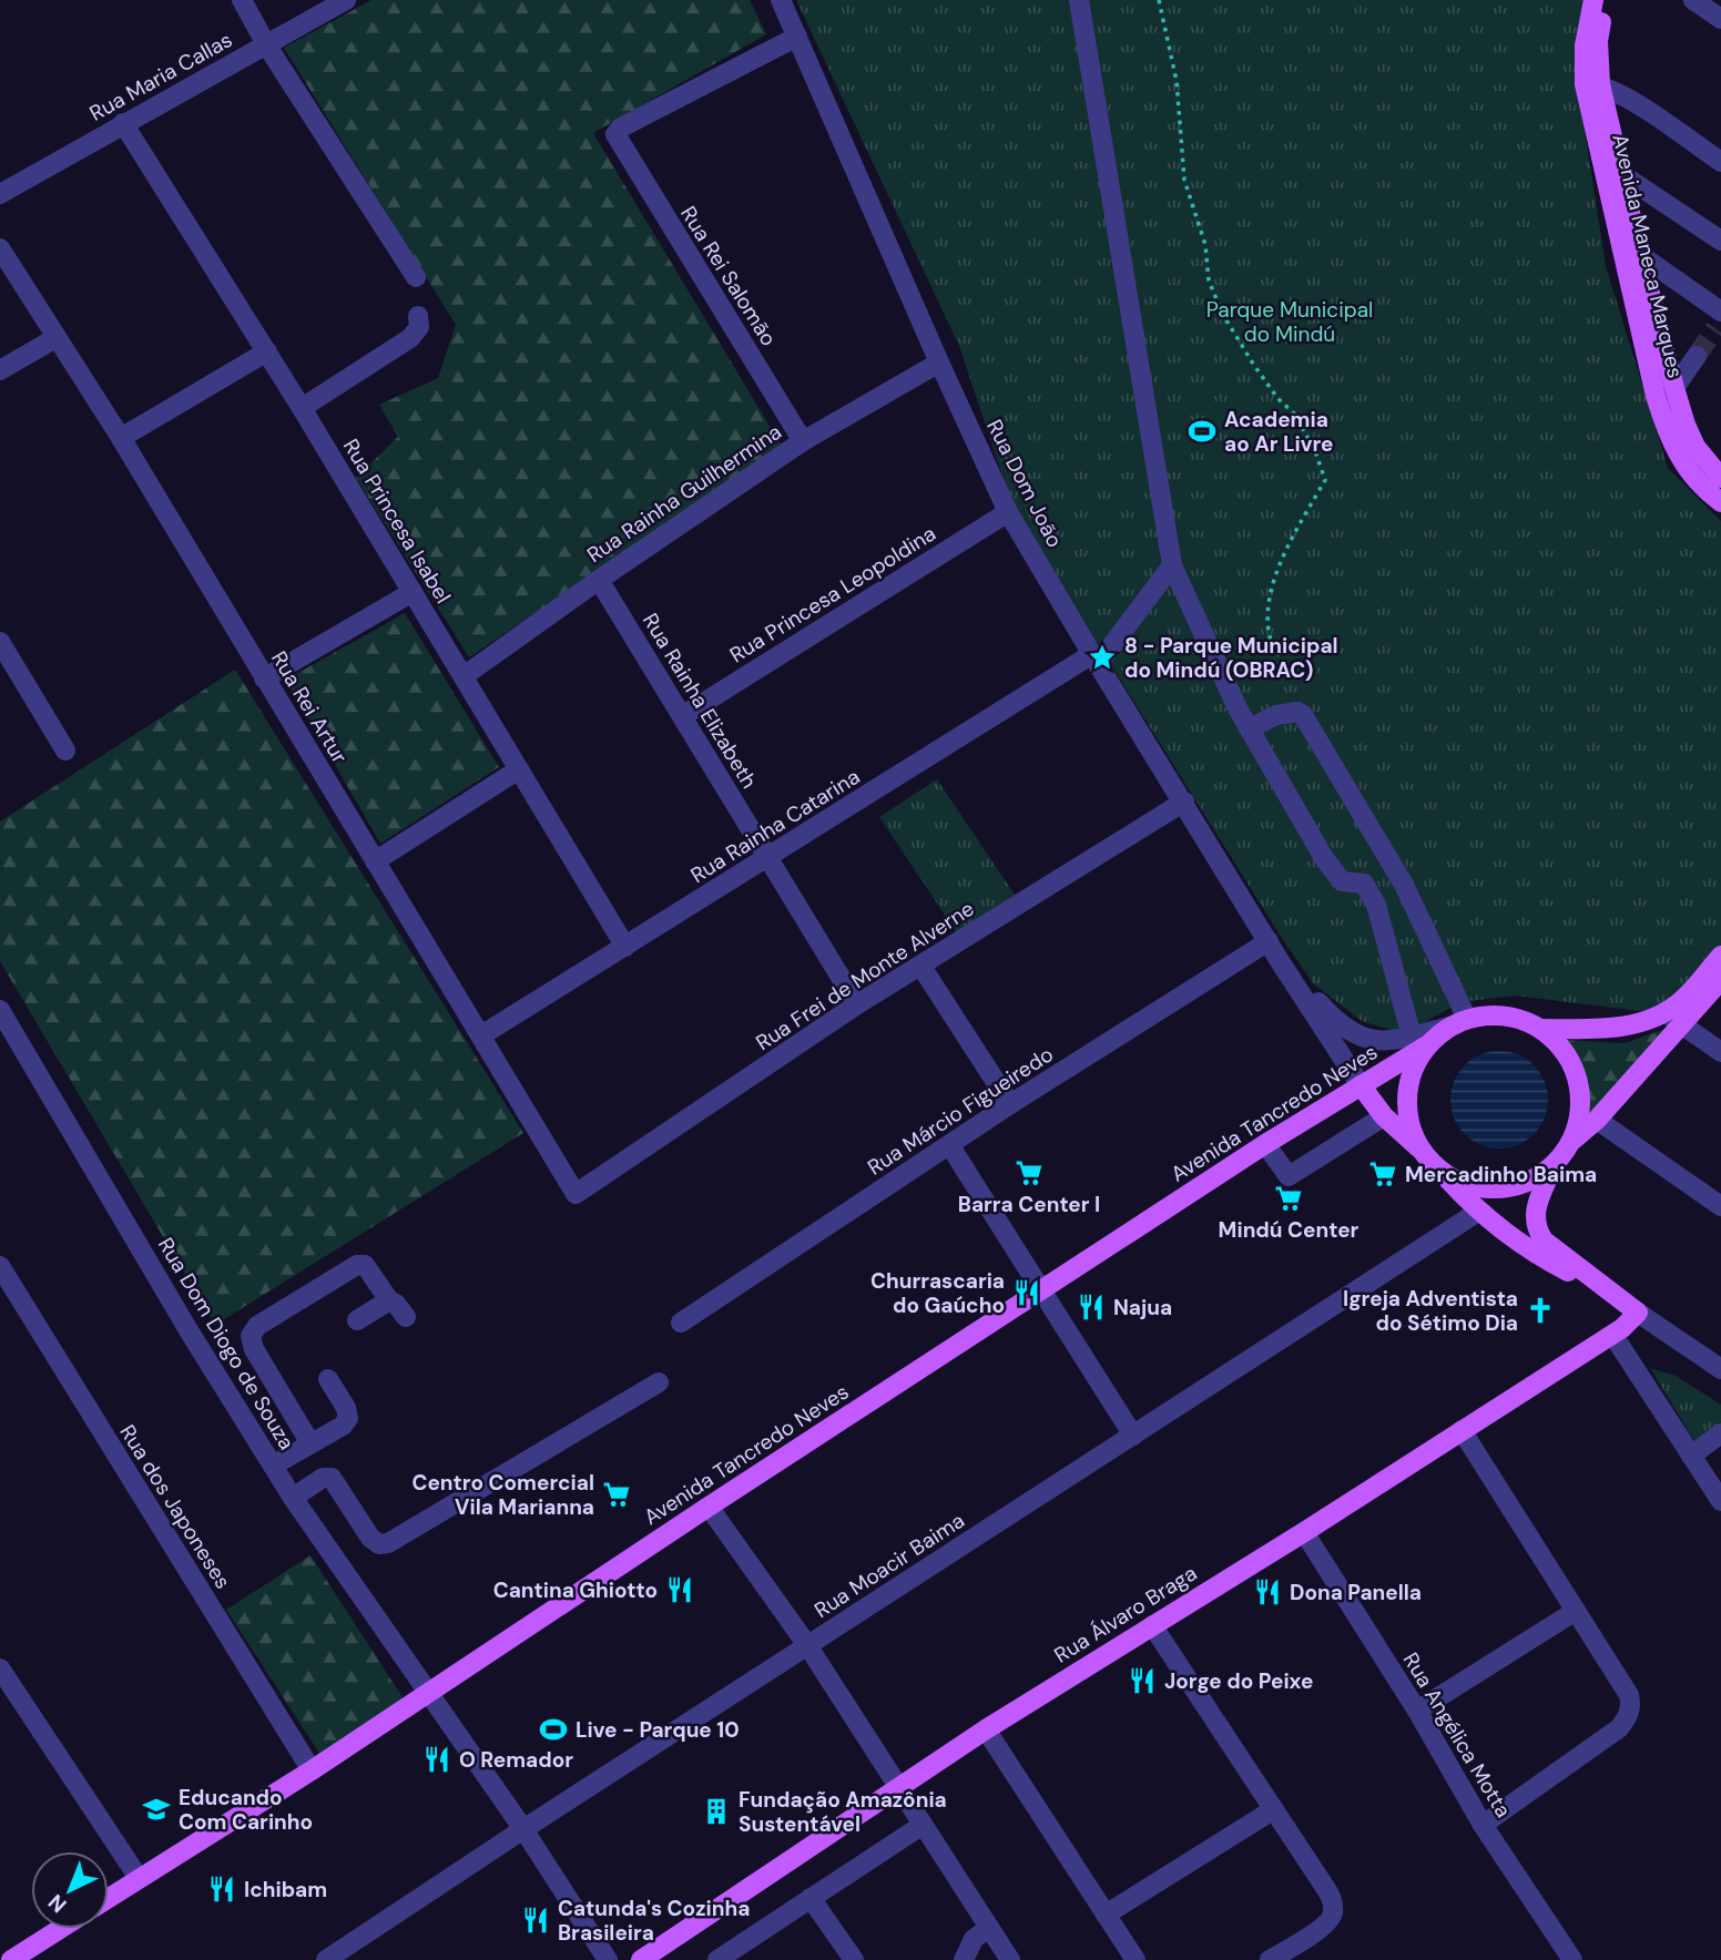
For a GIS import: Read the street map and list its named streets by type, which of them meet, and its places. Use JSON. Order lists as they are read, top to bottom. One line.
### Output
{"streets":{"main road":["Avenida Maneca Marques","Rua Dom João","Avenida Tancredo Neves","Rua Álvaro Braga"],"street":["Rua Maria Callas","Rua Rei Salomão","Rua Rainha Guilhermina","Rua Princesa Isabel","Rua Princesa Leopoldina","Rua Rainha Elizabeth","Rua Rei Artur","Rua Rainha Catarina","Rua Frei de Monte Alverne","Rua Márcio Figueiredo","Rua Dom Diogo de Souza","Rua dos Japoneses","Rua Moacir Baima","Rua Angélica Motta"]},"crossings":[["Rua Maria Callas","Rua Princesa Isabel"],["Rua Rei Salomão","Rua Dom João"],["Rua Rei Salomão","Rua Rainha Guilhermina"],["Rua Dom João","Rua Rainha Guilhermina"],["Rua Dom João","Rua Princesa Leopoldina"],["Rua Dom João","Rua Rainha Catarina"],["Rua Dom João","Rua Frei de Monte Alverne"],["Rua Dom João","Rua Márcio Figueiredo"],["Rua Dom João","Avenida Tancredo Neves"],["Rua Rainha Guilhermina","Rua Princesa Isabel"],["Rua Rainha Guilhermina","Rua Rainha Elizabeth"],["Rua Princesa Isabel","Rua Rainha Catarina"],["Rua Princesa Leopoldina","Rua Rainha Elizabeth"],["Rua Rainha Elizabeth","Rua Rainha Catarina"],["Rua Rainha Elizabeth","Rua Frei de Monte Alverne"],["Rua Rei Artur","Rua Rainha Catarina"],["Rua Rei Artur","Rua Frei de Monte Alverne"],["Avenida Tancredo Neves","Rua Dom Diogo de Souza"],["Avenida Tancredo Neves","Rua dos Japoneses"],["Rua Dom Diogo de Souza","Rua Moacir Baima"],["Rua Álvaro Braga","Rua Angélica Motta"]],"parks":["Parque Municipal do Mindú"],"places":{"sports":["Academia ao Ar Livre","Live - Parque 10"],"place":["8 - Parque Municipal do Mindú (OBRAC)"],"supermarket":["Barra Center I","Mercadinho Baima","Mindú Center","Centro Comercial Vila Marianna"],"restaurant":["Churrascaria do Gaúcho","Najua","Cantina Ghiotto","Dona Panella","Jorge do Peixe","O Remador","Ichibam","Catunda's Cozinha Brasileira"],"church":["Igreja Adventista do Sétimo Dia"],"school or university":["Educando Com Carinho"],"building":["Fundação Amazônia Sustentável"]},"north":"bottom left"}
